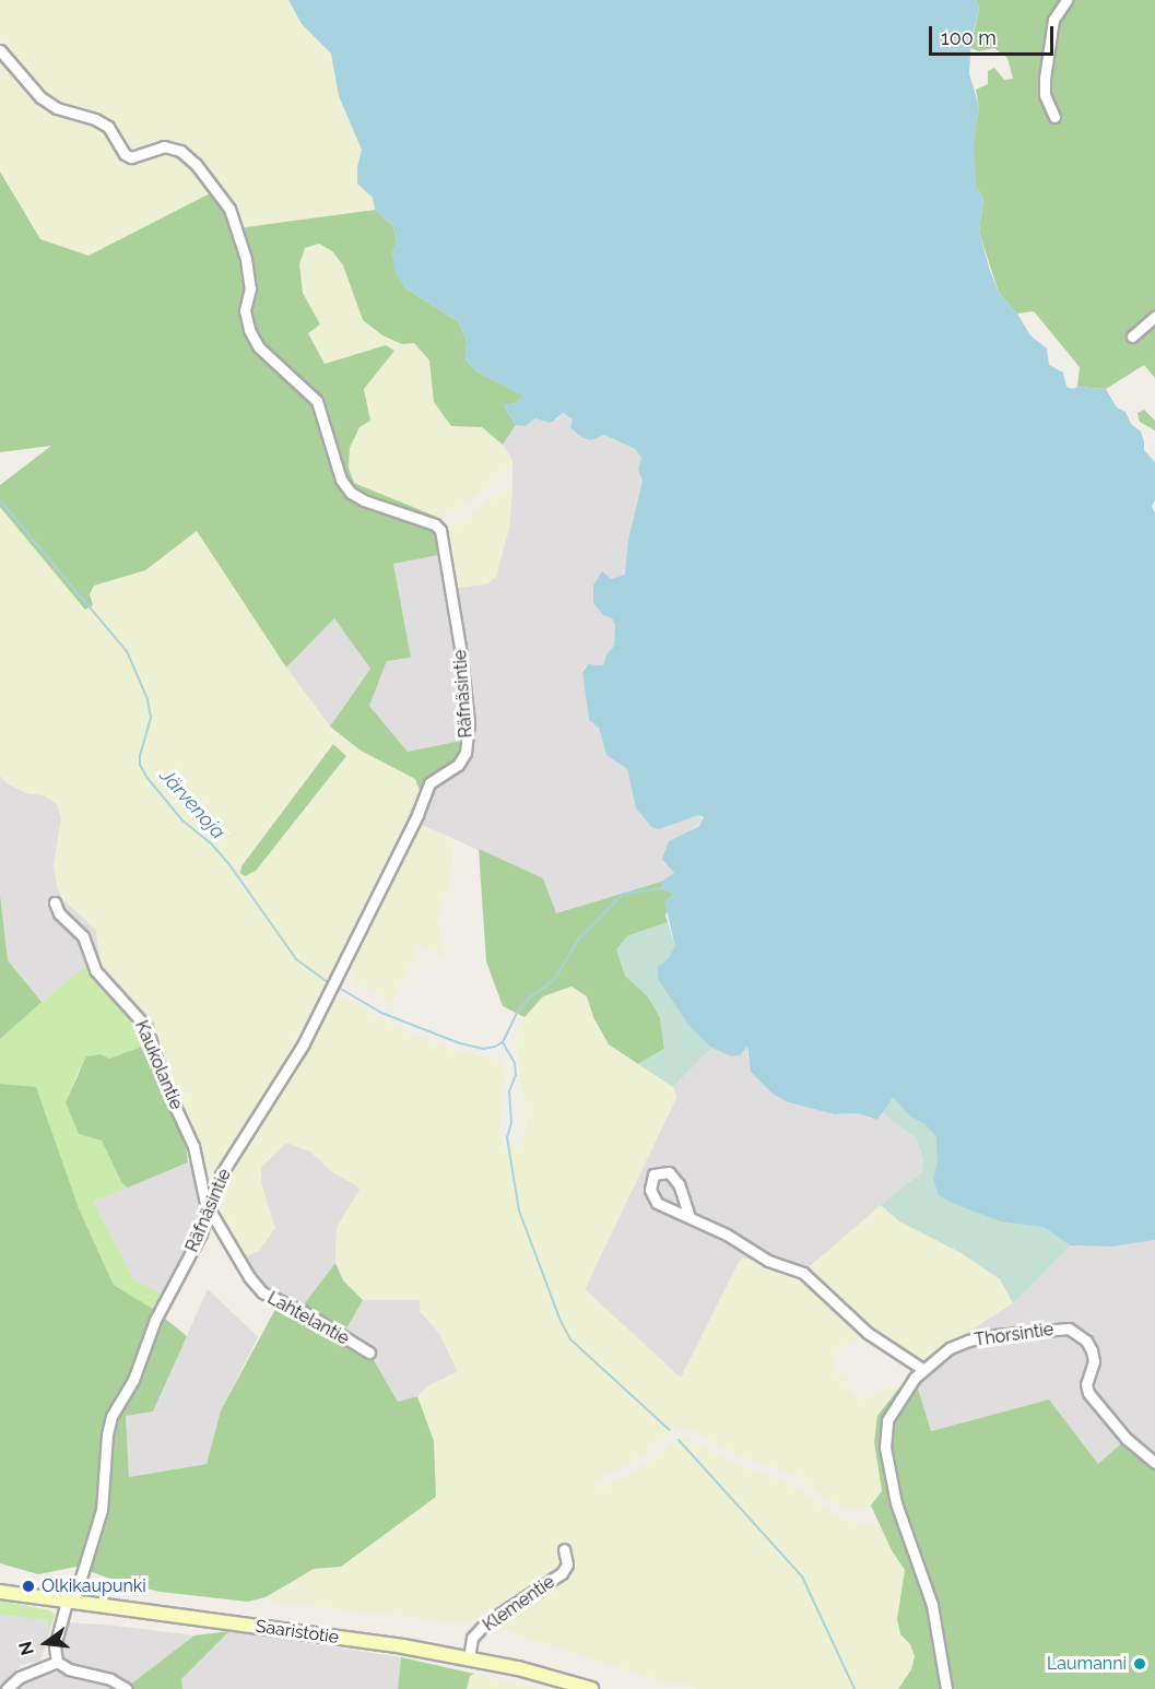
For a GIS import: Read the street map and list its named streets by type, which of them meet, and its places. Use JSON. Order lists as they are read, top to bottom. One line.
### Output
{"streets":{"main road":["Saaristotie"],"street":["Räfnäsintie","Kaukolantie","Lahtelantie","Thorsintie","Klementie"]},"crossings":[["Räfnäsintie","Kaukolantie"],["Räfnäsintie","Lahtelantie"],["Räfnäsintie","Saaristotie"],["Kaukolantie","Lahtelantie"],["Klementie","Saaristotie"]],"water":["Järvenoja"],"places":["Olkikaupunki","Laumanni"],"scale_bar":"100 m","north":"left"}
